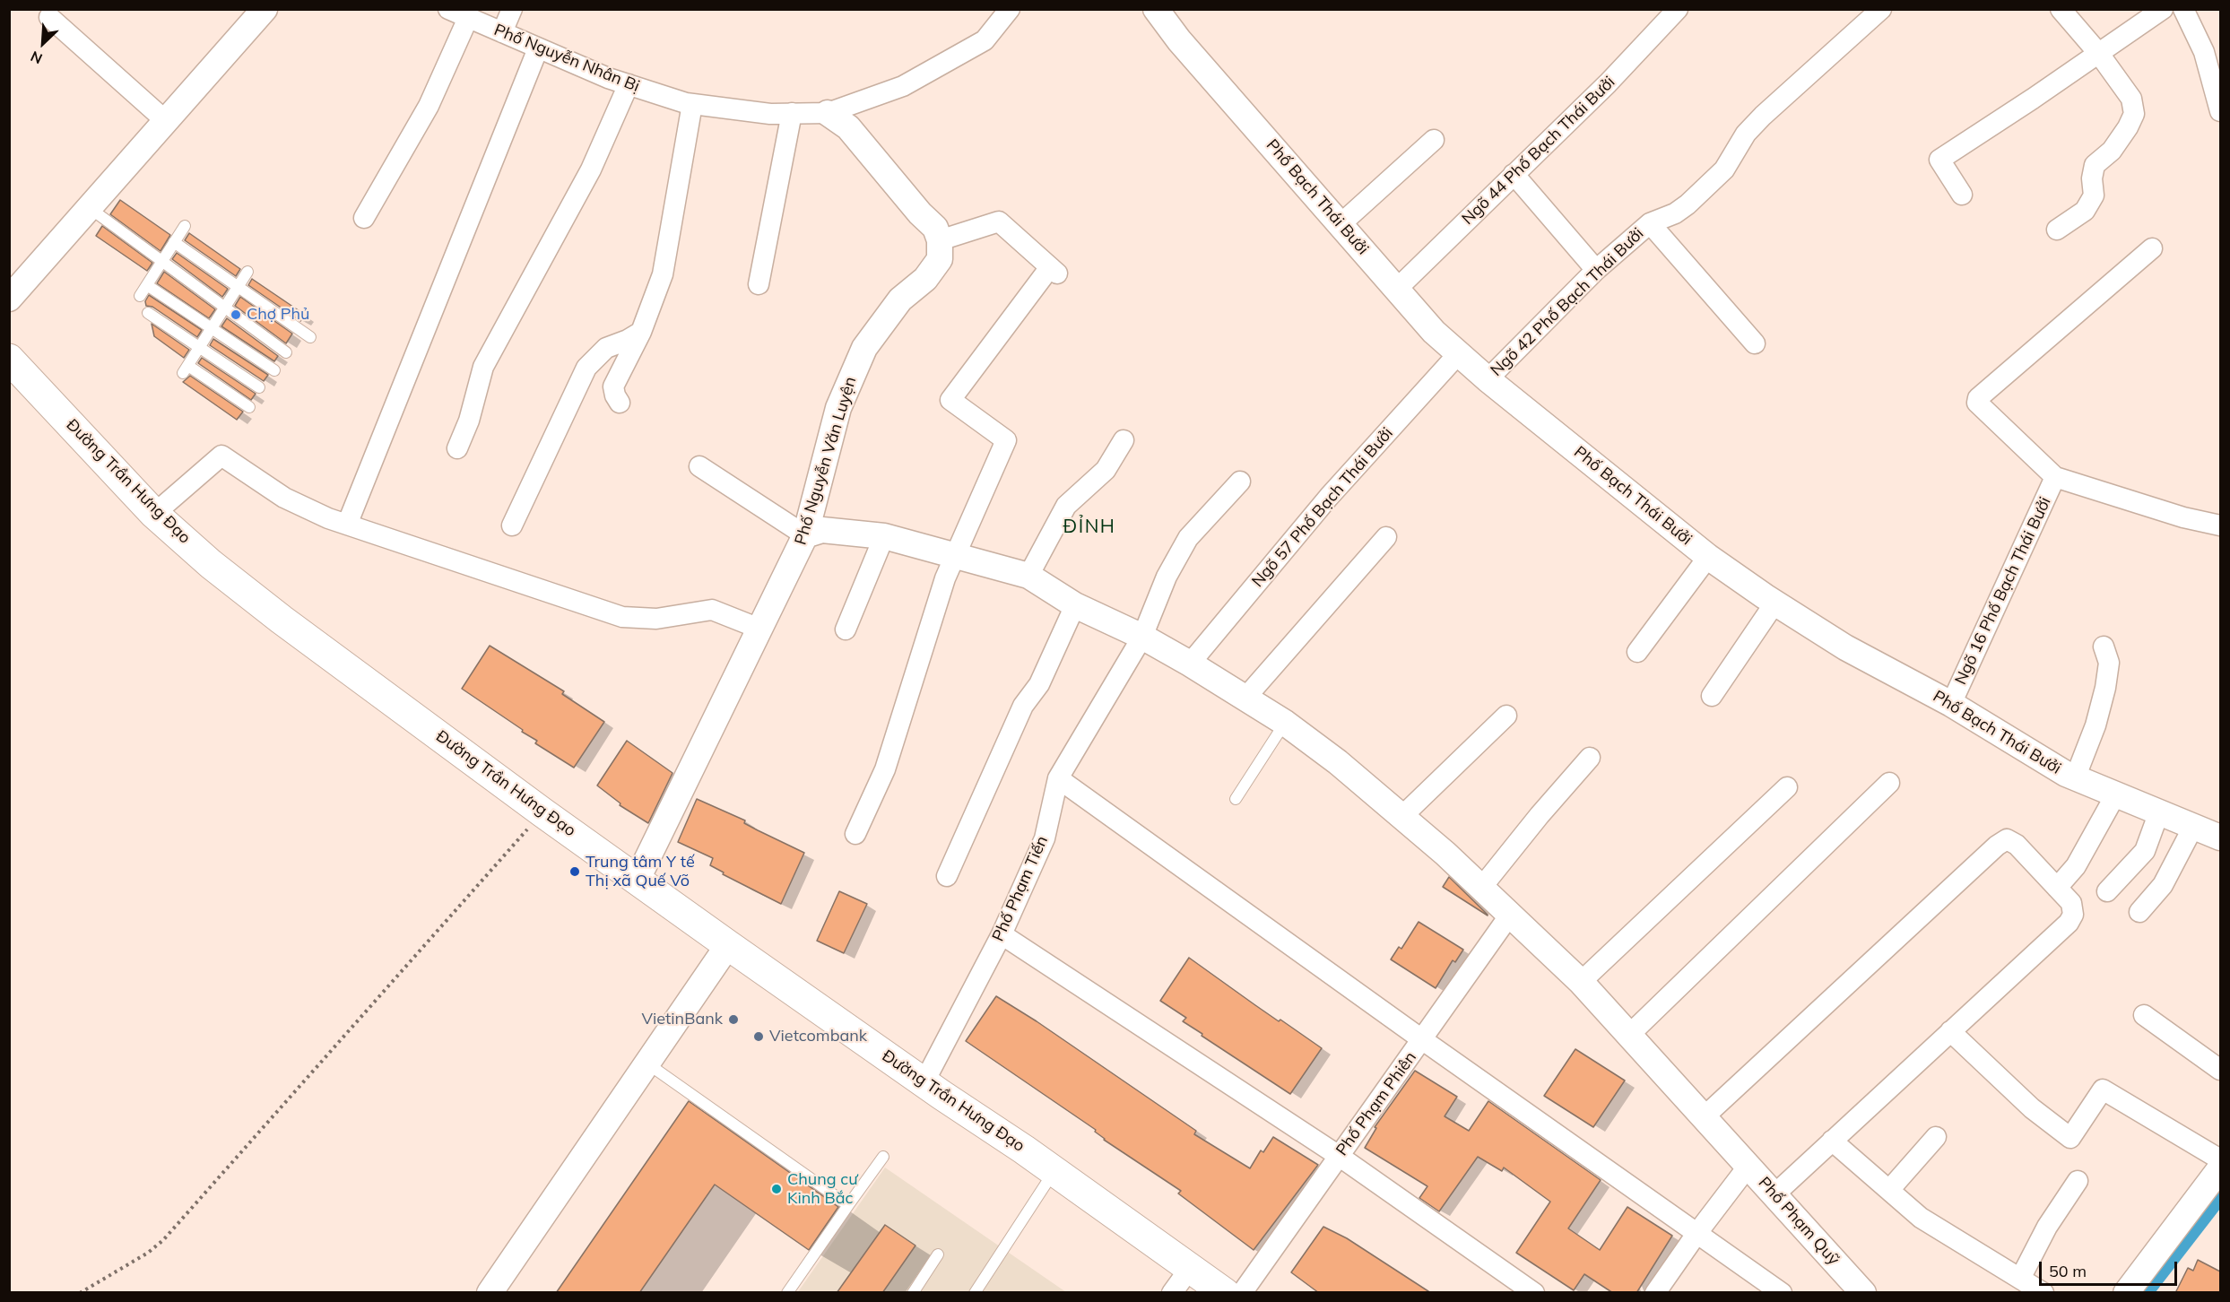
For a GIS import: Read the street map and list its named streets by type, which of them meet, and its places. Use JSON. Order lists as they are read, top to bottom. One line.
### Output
{"streets":{"highway":["Đường Trần Hưng Đạo"],"street":["Phố Nguyễn Nhân Bị","Ngõ 44 Phố Bạch Thái Bưởi","Phố Bạch Thái Bưởi","Ngõ 42 Phố Bạch Thái Bưởi","Phố Nguyễn Văn Luyện","Ngõ 57 Phố Bạch Thái Bưởi","Ngõ 16 Phố Bạch Thái Bưởi","Phố Phạm Tiến","Phố Phạm Phiên","Phố Phạm Quỹ"]},"crossings":[["Ngõ 44 Phố Bạch Thái Bưởi","Phố Bạch Thái Bưởi"],["Phố Bạch Thái Bưởi","Ngõ 42 Phố Bạch Thái Bưởi"],["Phố Bạch Thái Bưởi","Ngõ 57 Phố Bạch Thái Bưởi"],["Phố Bạch Thái Bưởi","Ngõ 16 Phố Bạch Thái Bưởi"],["Phố Nguyễn Văn Luyện","Đường Trần Hưng Đạo"],["Đường Trần Hưng Đạo","Phố Phạm Tiến"]],"districts":["ĐỈNH"],"places":["Chợ Phủ","Trung tâm Y tế Thị xã Quế Võ","VietinBank","Vietcombank","Chung cư Kinh Bắc"],"scale_bar":"50 m","north":"bottom left"}
